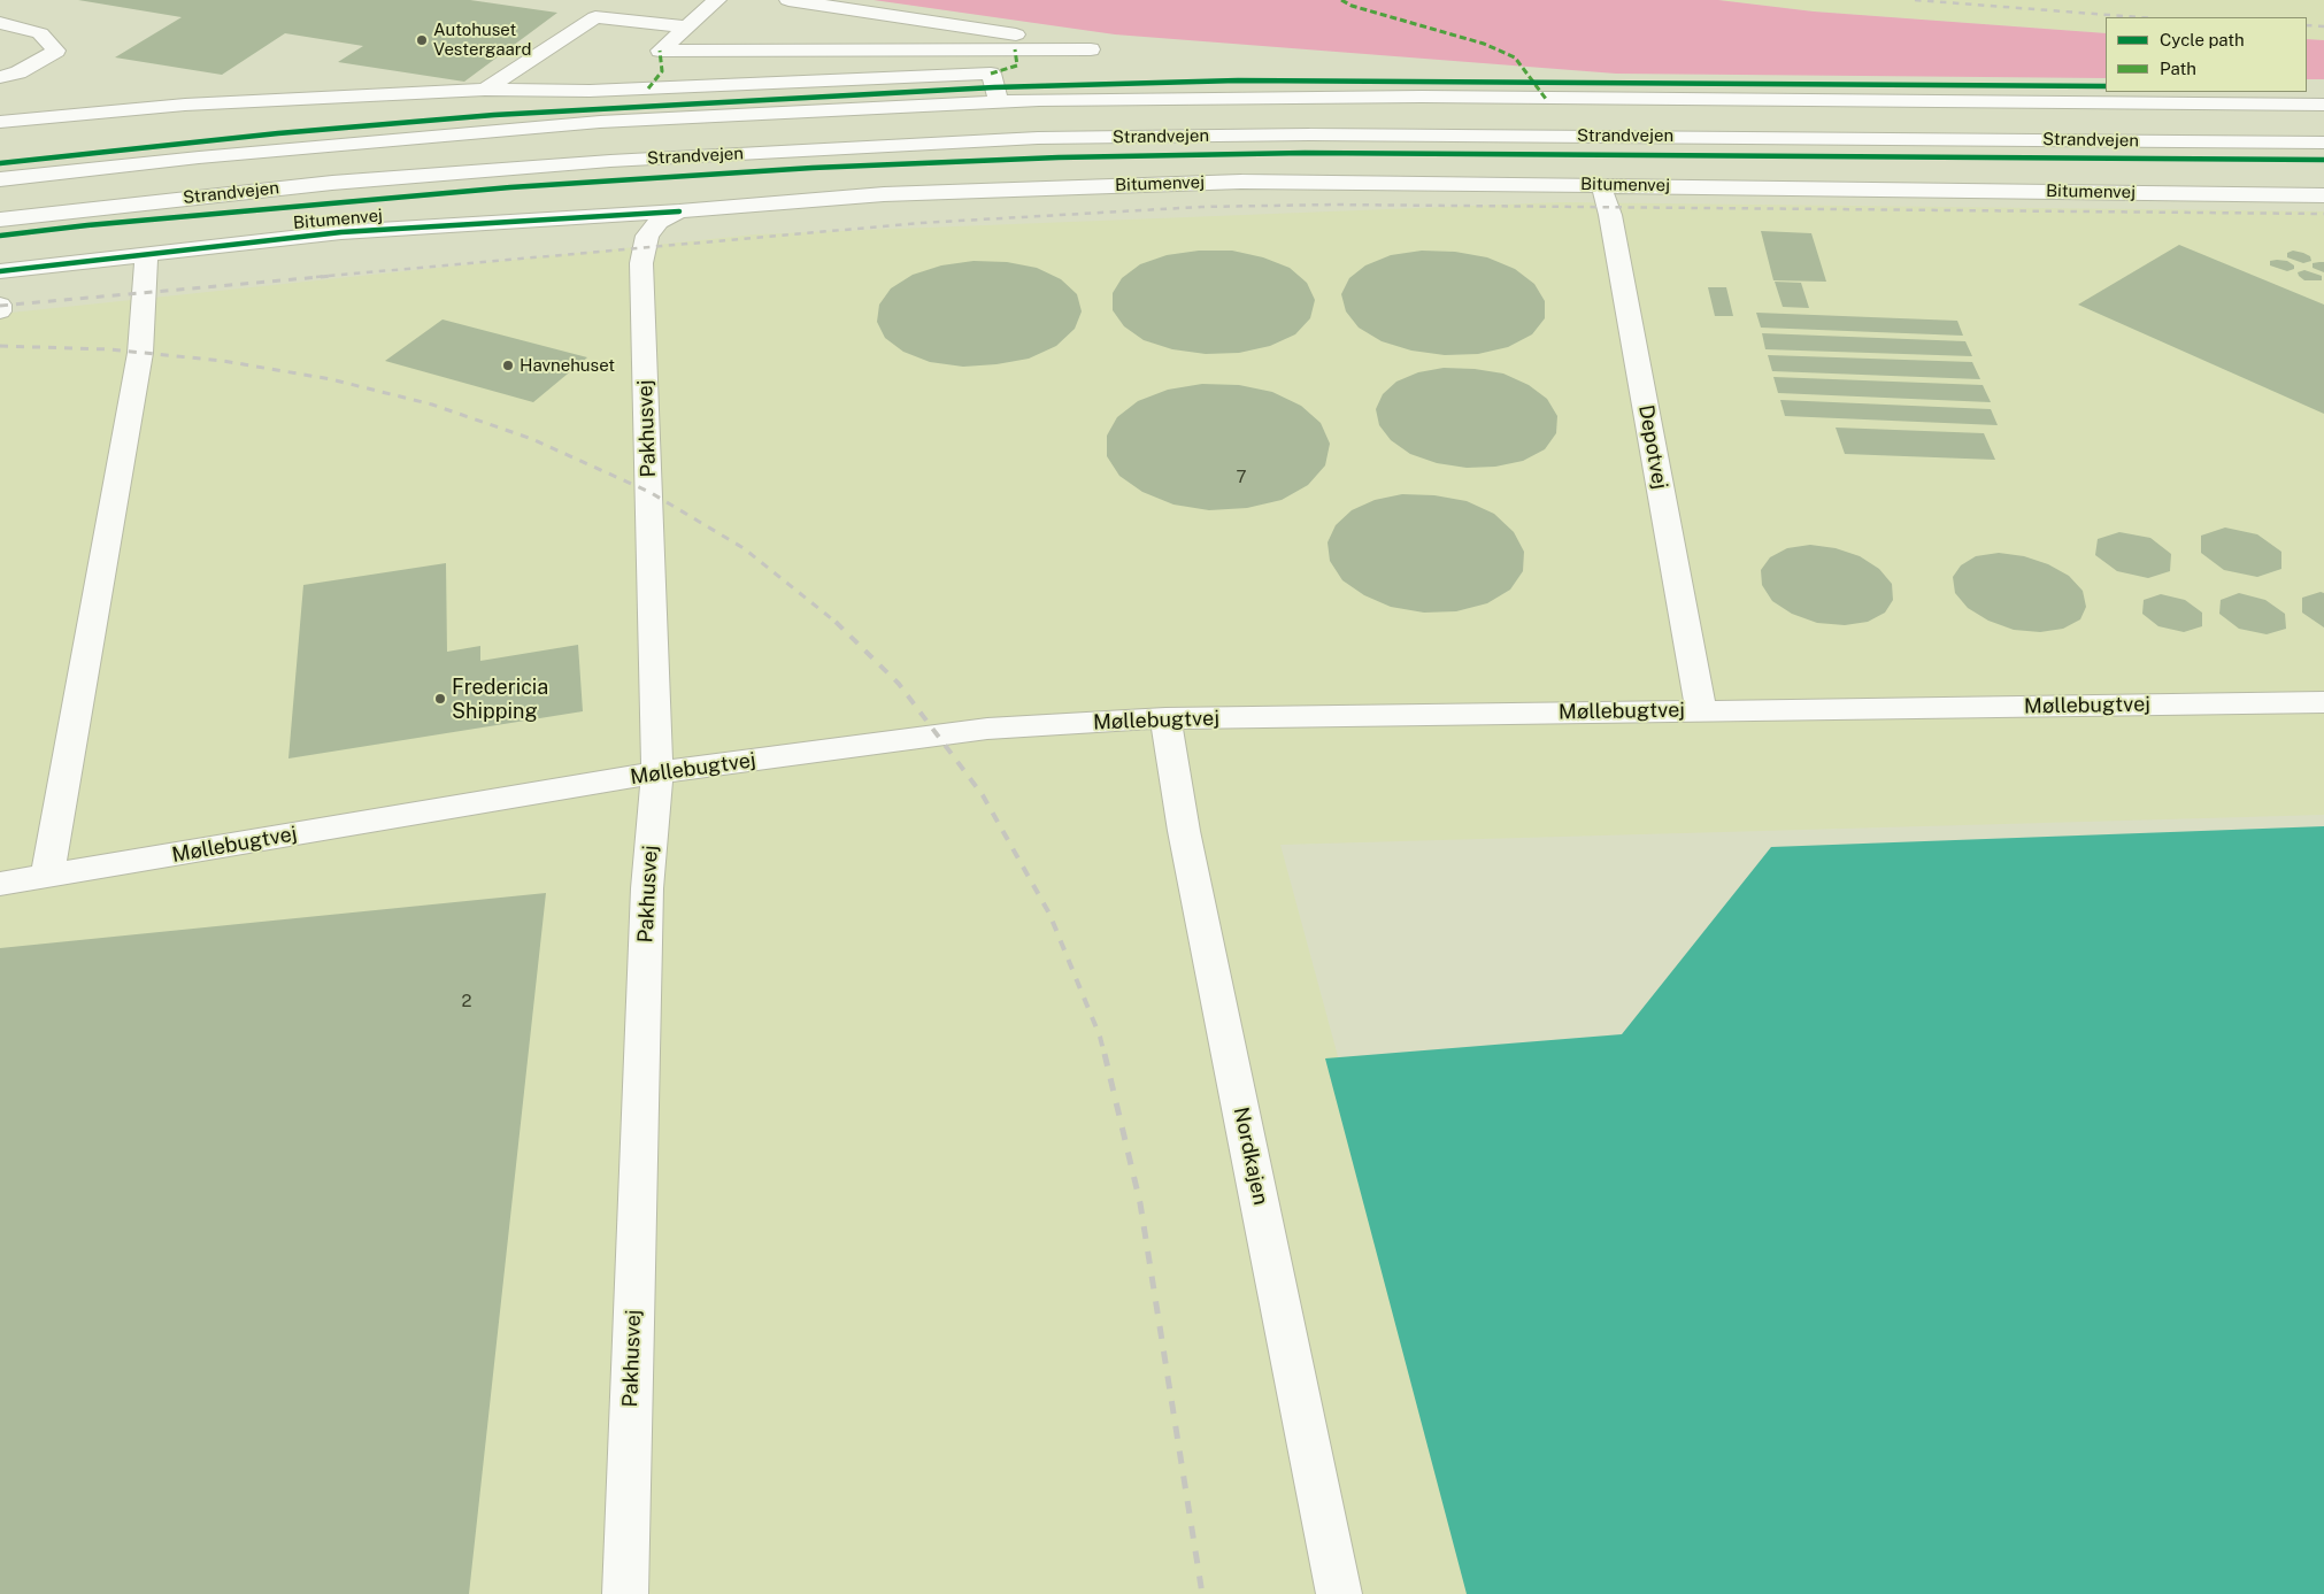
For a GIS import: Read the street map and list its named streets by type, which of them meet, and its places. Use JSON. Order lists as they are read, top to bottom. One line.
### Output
{"streets":{"street":["Strandvejen","Bitumenvej","Pakhusvej","Depotvej","Møllebugtvej","Nordkajen"]},"crossings":[["Bitumenvej","Pakhusvej"],["Bitumenvej","Depotvej"],["Pakhusvej","Møllebugtvej"],["Depotvej","Møllebugtvej"],["Møllebugtvej","Nordkajen"]],"places":["Autohuset Vestergaard","Havnehuset","Fredericia Shipping"],"house_numbers":["7","2"],"legend":["Cycle path","Path"]}
